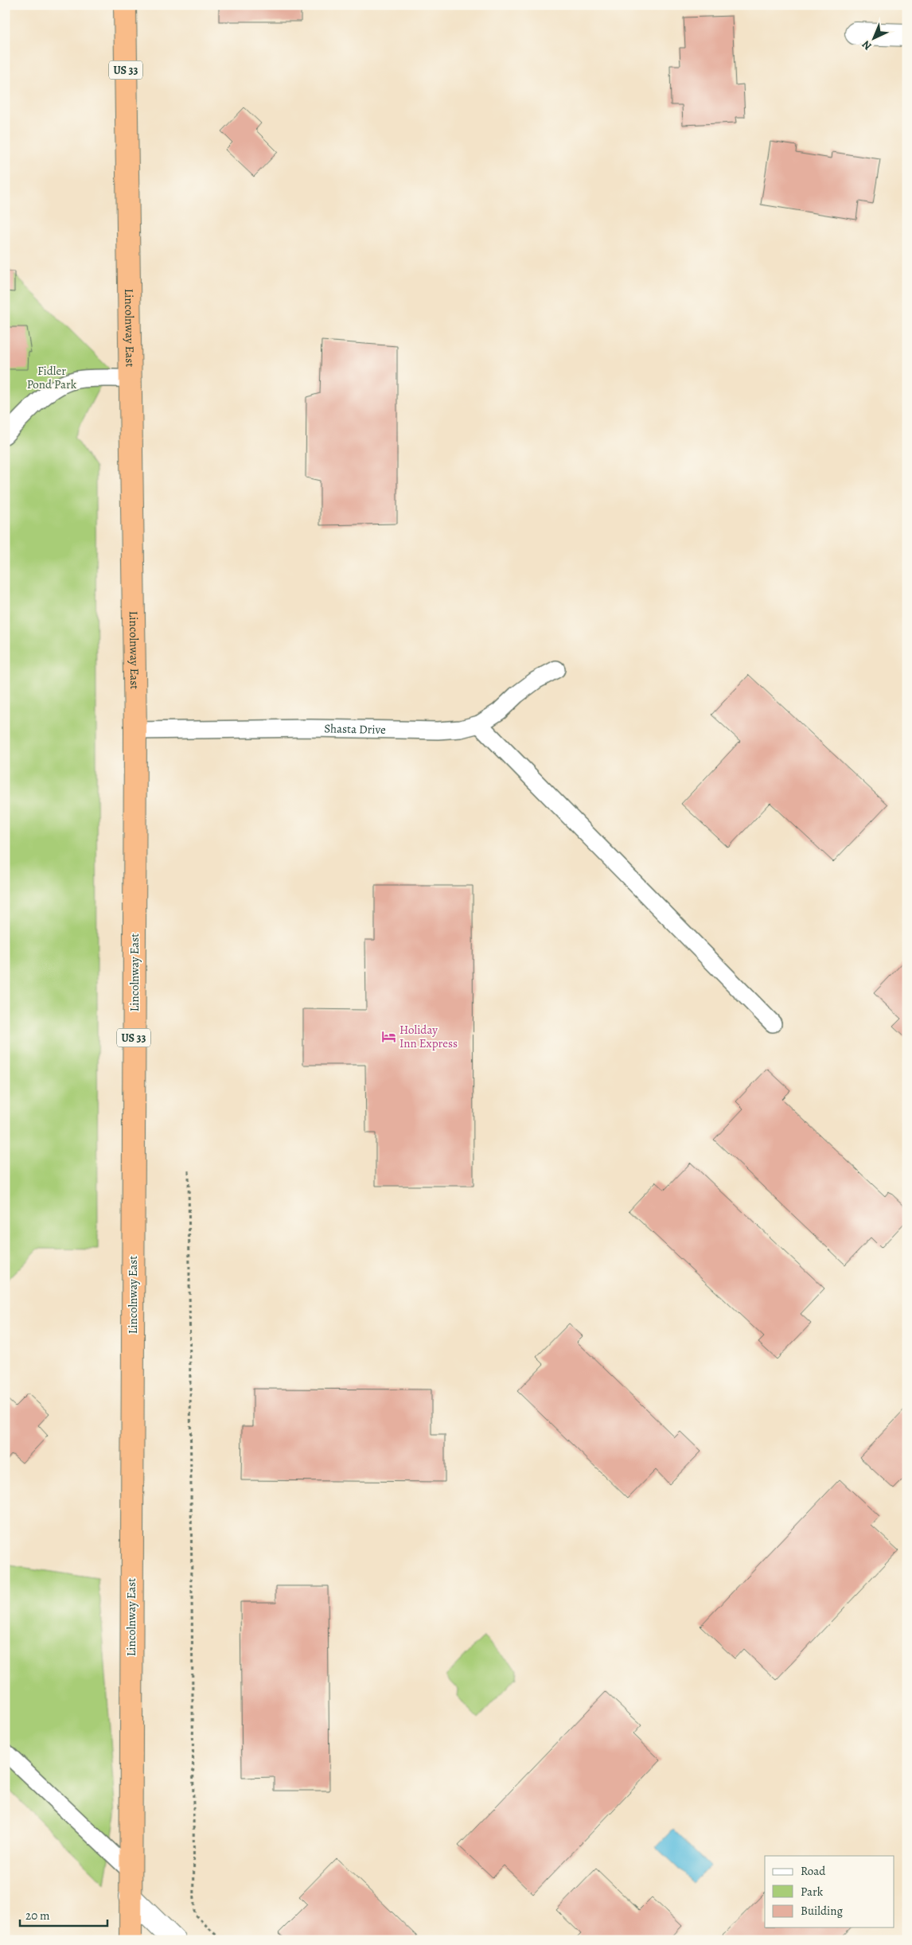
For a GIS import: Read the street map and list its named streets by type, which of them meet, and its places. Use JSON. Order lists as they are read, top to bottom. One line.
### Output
{"streets":{"highway":["US 33","Lincolnway East"],"lane":["Shasta Drive"]},"crossings":[["Lincolnway East","Shasta Drive"]],"parks":["Fidler Pond Park"],"places":{"hotel":["Holiday Inn Express"]},"legend":["Road","Park","Building"],"scale_bar":"20 m","north":"bottom left"}
